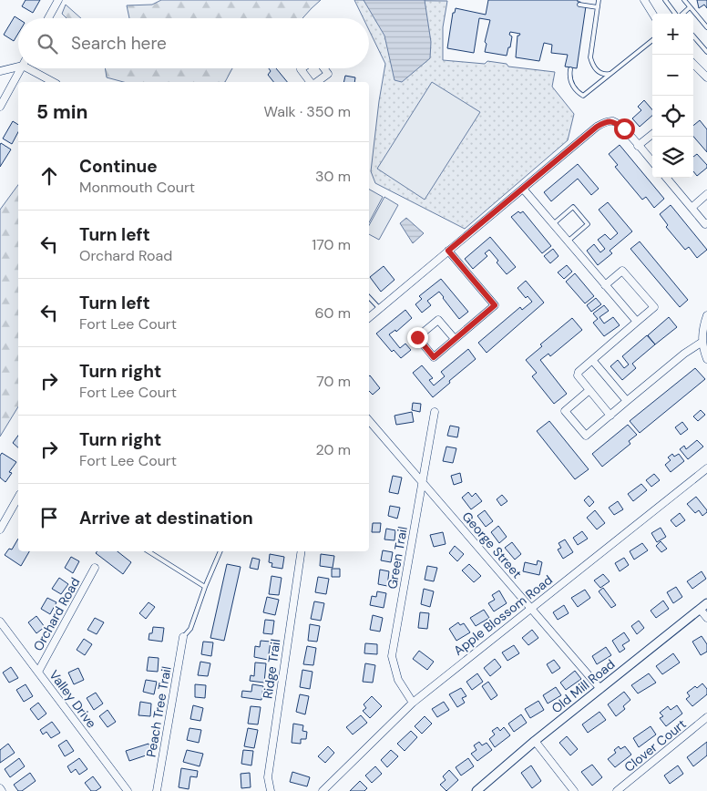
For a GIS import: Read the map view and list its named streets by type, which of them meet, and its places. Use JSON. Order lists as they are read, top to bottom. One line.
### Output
{"streets":{"street":["George Street","Green Trail","Orchard Road","Apple Blossom Road","Ridge Trail","Old Mill Road","Valley Drive","Peach Tree Trail","Clover Court"]},"crossings":[["George Street","Green Trail"],["George Street","Apple Blossom Road"],["George Street","Old Mill Road"],["Green Trail","Apple Blossom Road"],["Orchard Road","Valley Drive"]],"page":{"map_buttons":["+","−"],"search":"Search here","heading":["5 min","Walk · 350 m"],"list":[["Continue","Monmouth Court","30 m"],["Turn left","Orchard Road","170 m"],["Turn left","Fort Lee Court","60 m"],["Turn right","Fort Lee Court","70 m"],["Turn right","Fort Lee Court","20 m"],"Arrive at destination"]}}
